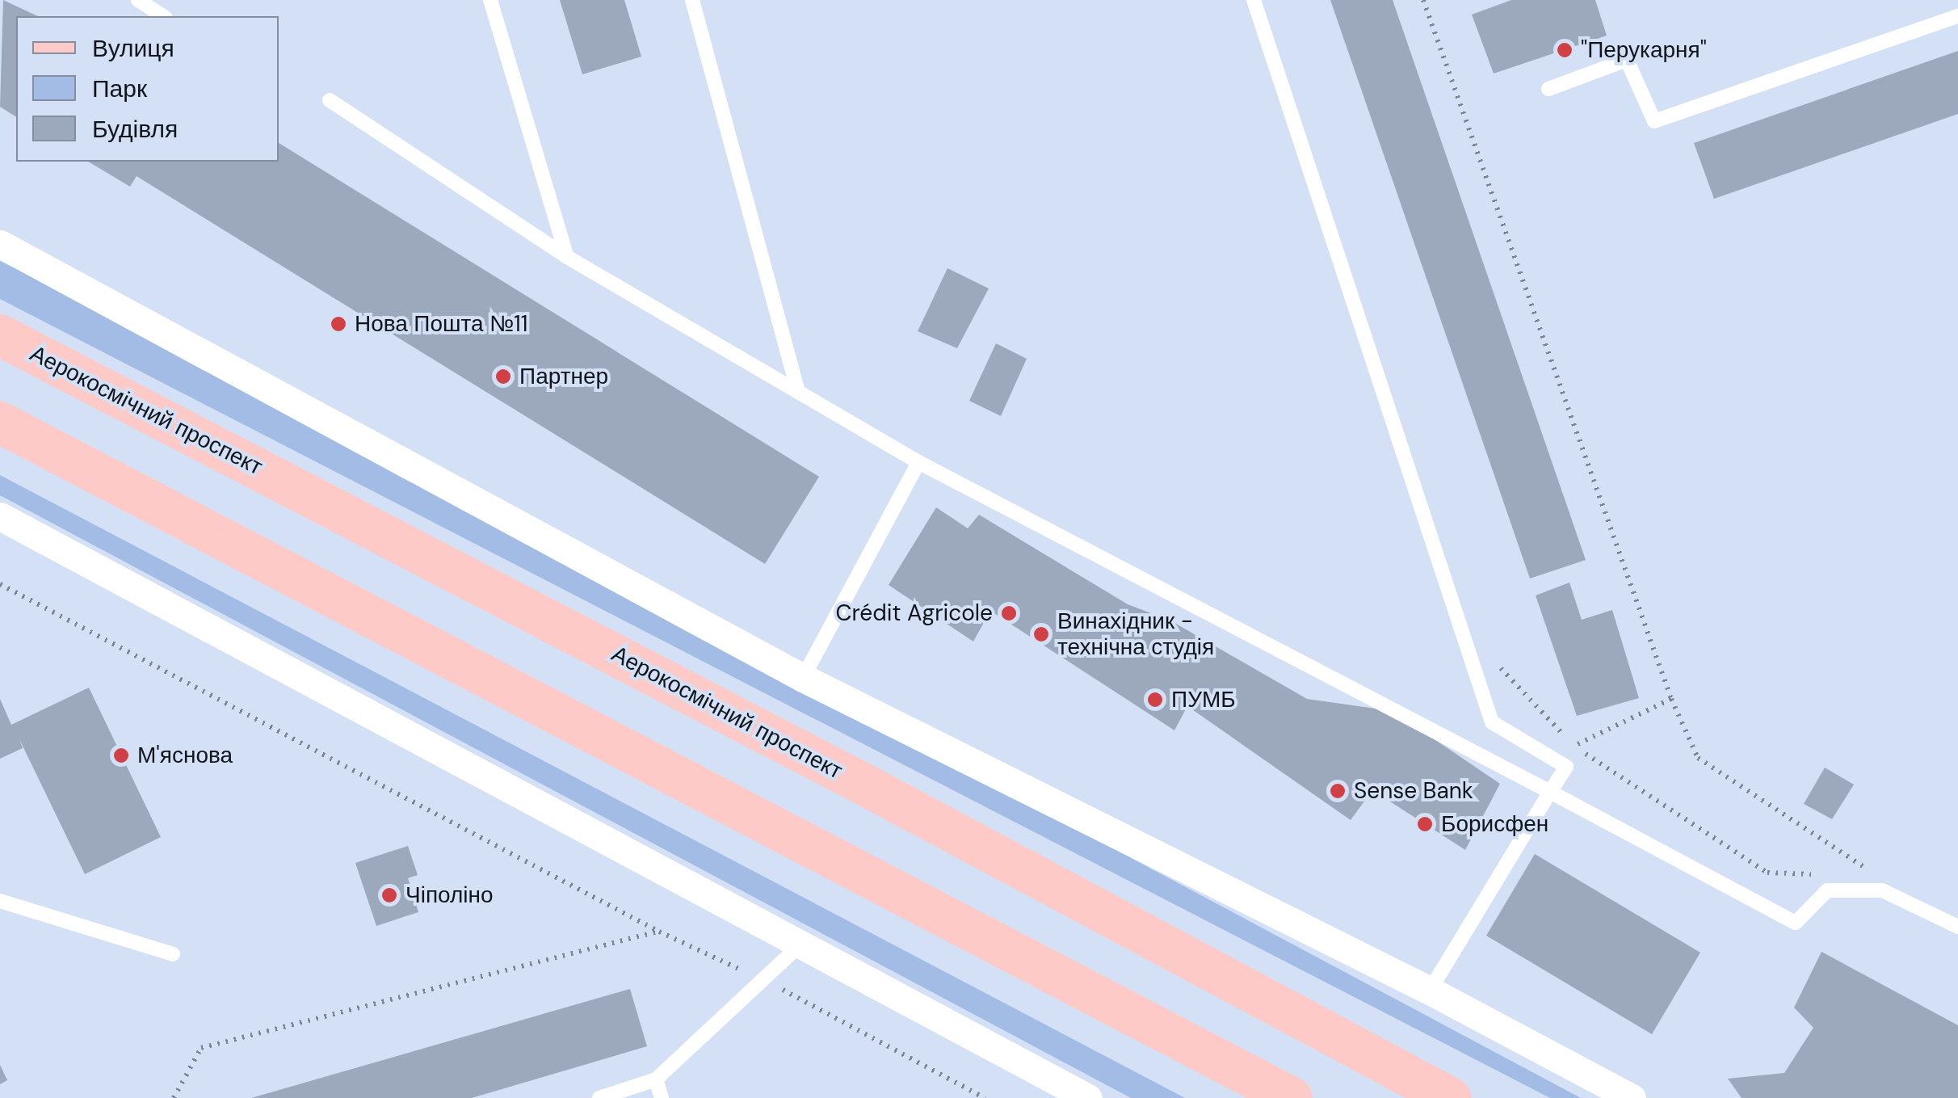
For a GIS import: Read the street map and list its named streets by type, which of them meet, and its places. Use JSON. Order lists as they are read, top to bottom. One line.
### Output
{"streets":{"main road":["Аерокосмічний проспект"]},"places":["\"Перукарня\"","Нова Пошта №11","Партнер","Crédit Agricole","Винахідник - технічна студія","ПУМБ","М'яснова","Sense Bank","Борисфен","Чіполіно"],"legend":["Вулиця","Парк","Будівля"]}
